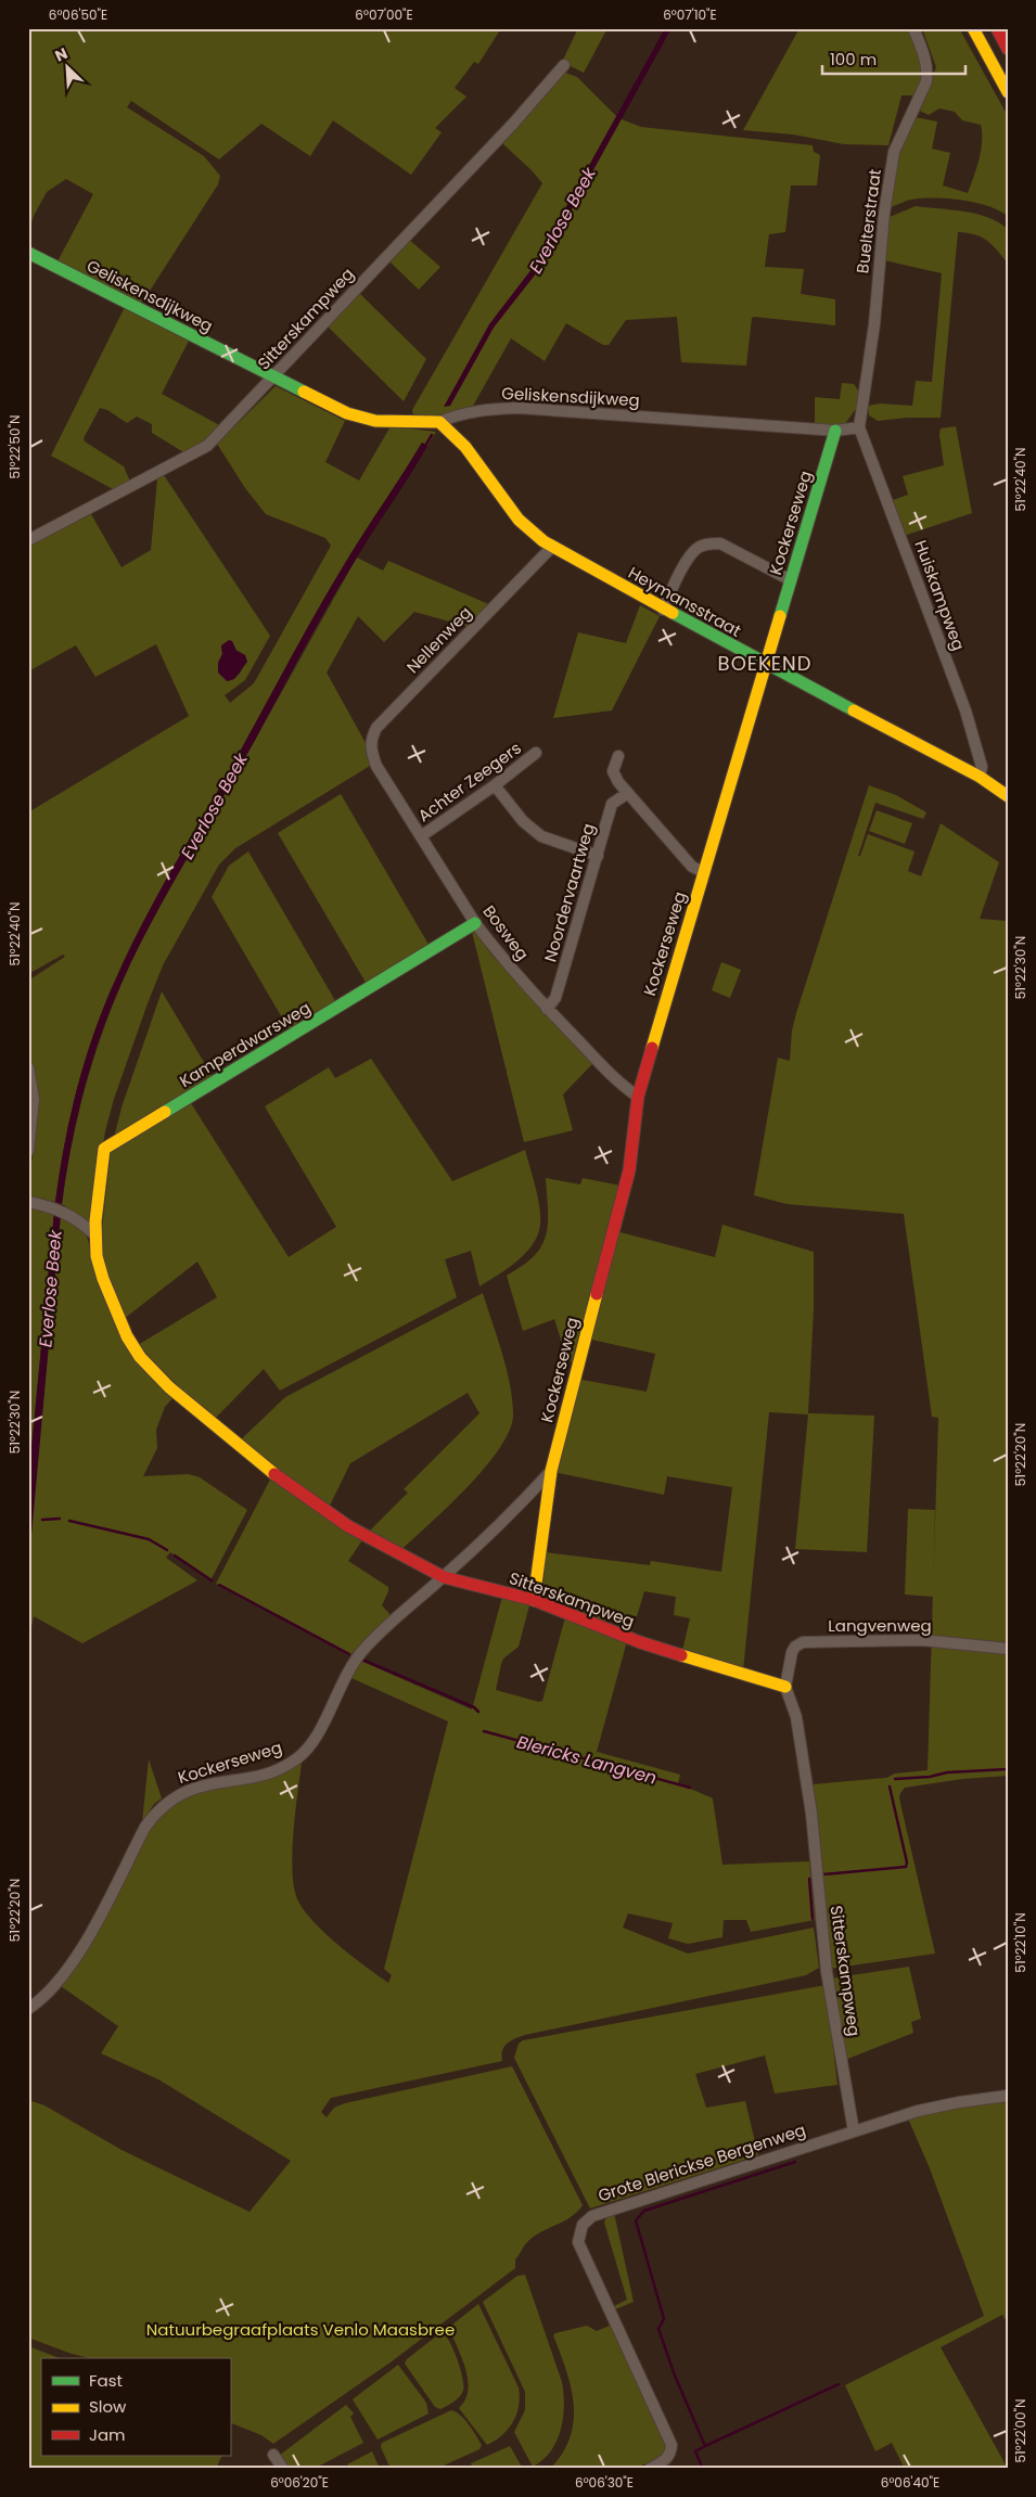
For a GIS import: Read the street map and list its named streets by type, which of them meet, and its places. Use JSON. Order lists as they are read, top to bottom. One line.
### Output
{"streets":{"main road":["Geliskensdijkweg","Sitterskampweg","Kockerseweg","Heymansstraat","Kamperdwarsweg"],"street":["Buelterstraat","Huiskampweg","Nellenweg","Achter Zeegers","Noordervaartweg","Bosweg","Langvenweg","Grote Blerickse Bergenweg"]},"crossings":[["Buelterstraat","Geliskensdijkweg"],["Buelterstraat","Huiskampweg"],["Geliskensdijkweg","Sitterskampweg"],["Geliskensdijkweg","Kockerseweg"],["Geliskensdijkweg","Huiskampweg"],["Geliskensdijkweg","Heymansstraat"],["Sitterskampweg","Kockerseweg"],["Sitterskampweg","Kamperdwarsweg"],["Sitterskampweg","Langvenweg"],["Sitterskampweg","Grote Blerickse Bergenweg"],["Kockerseweg","Heymansstraat"],["Kockerseweg","Bosweg"],["Huiskampweg","Heymansstraat"],["Heymansstraat","Nellenweg"],["Nellenweg","Bosweg"],["Achter Zeegers","Bosweg"],["Noordervaartweg","Bosweg"],["Bosweg","Kamperdwarsweg"]],"districts":["BOEKEND"],"water":["Everlose Beek","Blericks Langven"],"parks":["Natuurbegraafplaats Venlo Maasbree"],"legend":["Fast","Slow","Jam"],"scale_bar":"100 m","north":"top left","coordinates":["6°06'50\"E","6°07'00\"E","6°07'10\"E","51°22'50\"N","51°22'40\"N","51°22'30\"N","51°22'20\"N","51°22'10\"N","51°22'00\"N","6°06'20\"E","6°06'30\"E","6°06'40\"E"]}
